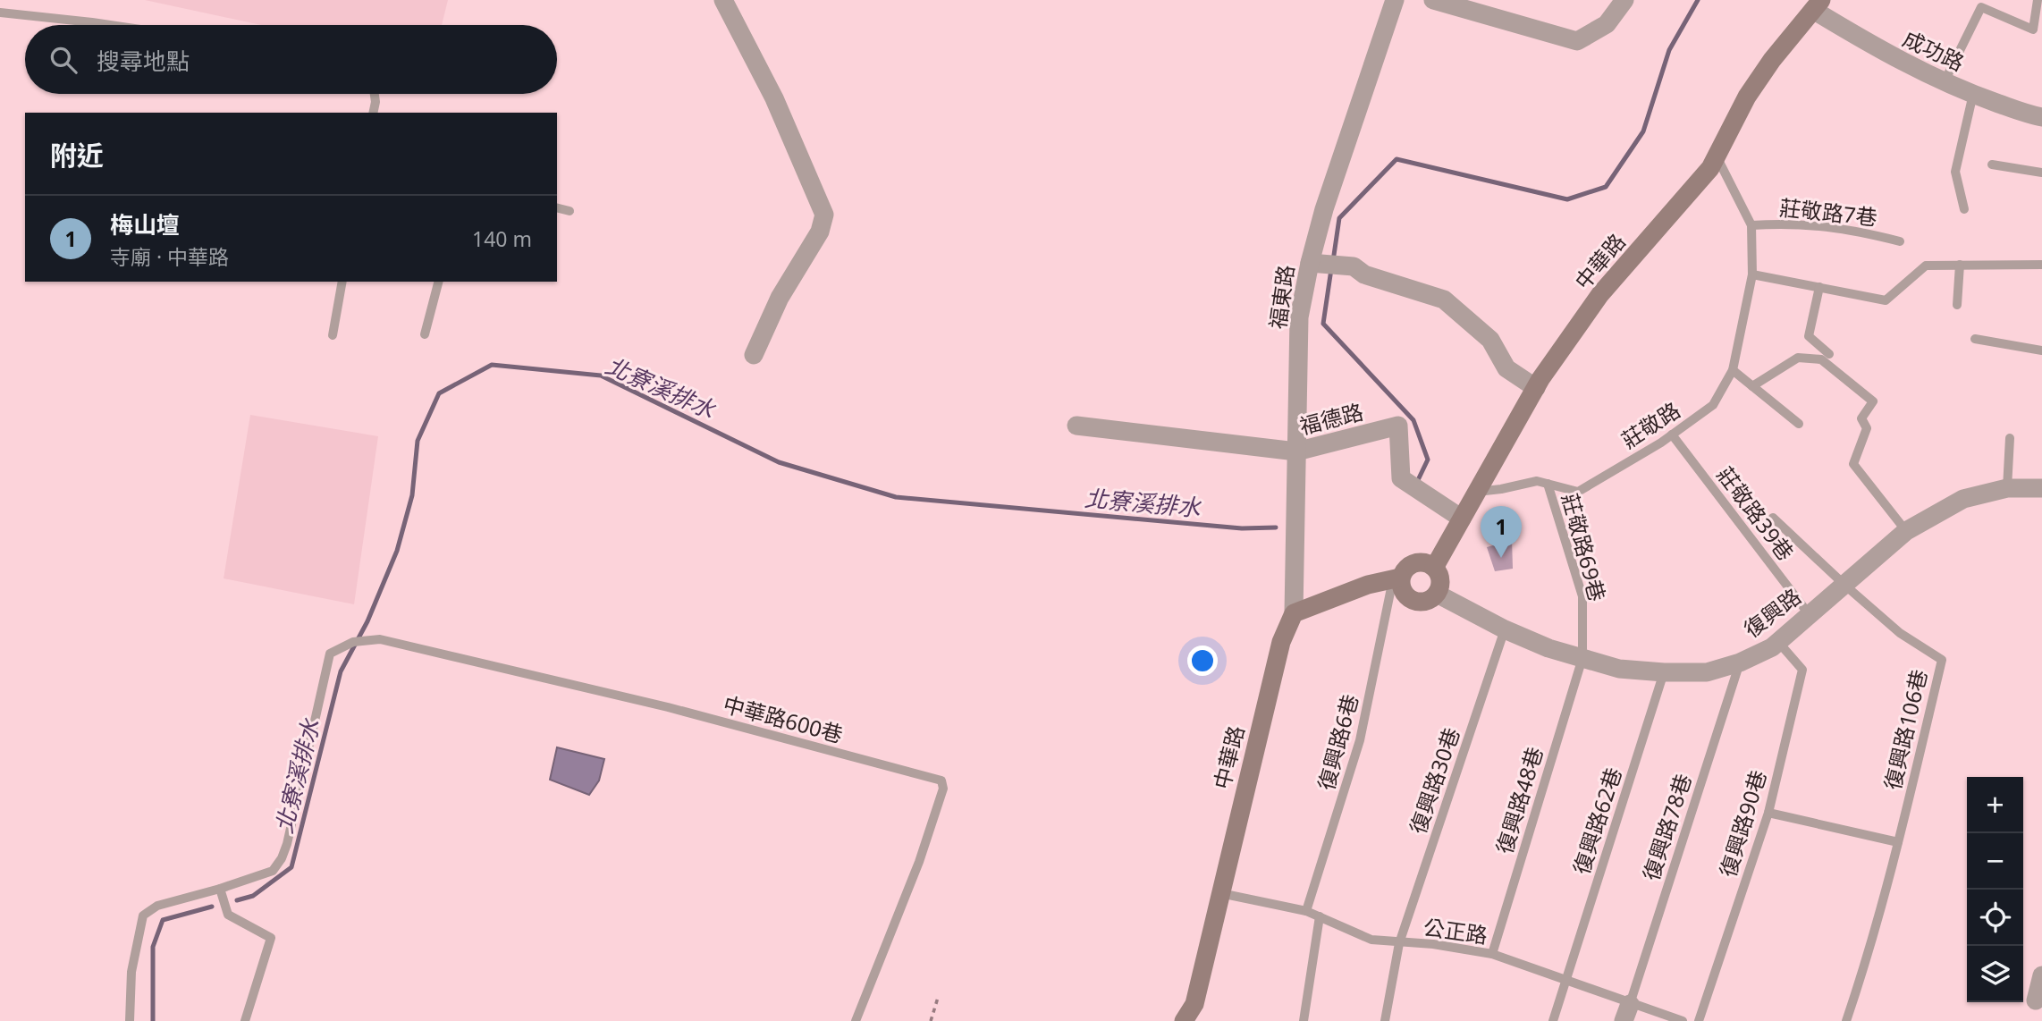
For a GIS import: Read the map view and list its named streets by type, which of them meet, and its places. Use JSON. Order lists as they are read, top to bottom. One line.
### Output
{"streets":{"street":["成功路","中華路","福東路","福德路","復興路"],"lane":["莊敬路7巷","莊敬路","莊敬路39巷","莊敬路69巷","中華路600巷","復興路106巷","復興路6巷","復興路30巷","復興路48巷","復興路62巷","復興路90巷","復興路78巷","公正路"]},"crossings":[["成功路","中華路"],["莊敬路7巷","莊敬路"],["中華路","福東路"],["中華路","福德路"],["中華路","莊敬路"],["中華路","復興路"],["中華路","復興路6巷"],["中華路","公正路"],["福東路","福德路"],["莊敬路","莊敬路39巷"],["莊敬路","莊敬路69巷"],["莊敬路39巷","復興路"],["莊敬路69巷","復興路"],["莊敬路69巷","復興路48巷"],["復興路","復興路106巷"],["復興路","復興路6巷"],["復興路","復興路30巷"],["復興路","復興路48巷"],["復興路","復興路62巷"],["復興路","復興路90巷"],["復興路","復興路78巷"],["復興路6巷","公正路"],["復興路30巷","公正路"],["復興路48巷","公正路"],["復興路62巷","公正路"],["復興路78巷","公正路"]],"water":["北寮溪排水"],"page":{"search":"搜尋地點","heading":"附近","list":[{"mark":"1","name":"梅山壇","note":"寺廟 · 中華路","value":"140 m"}],"pins":"1","map_buttons":["+","−"]}}
